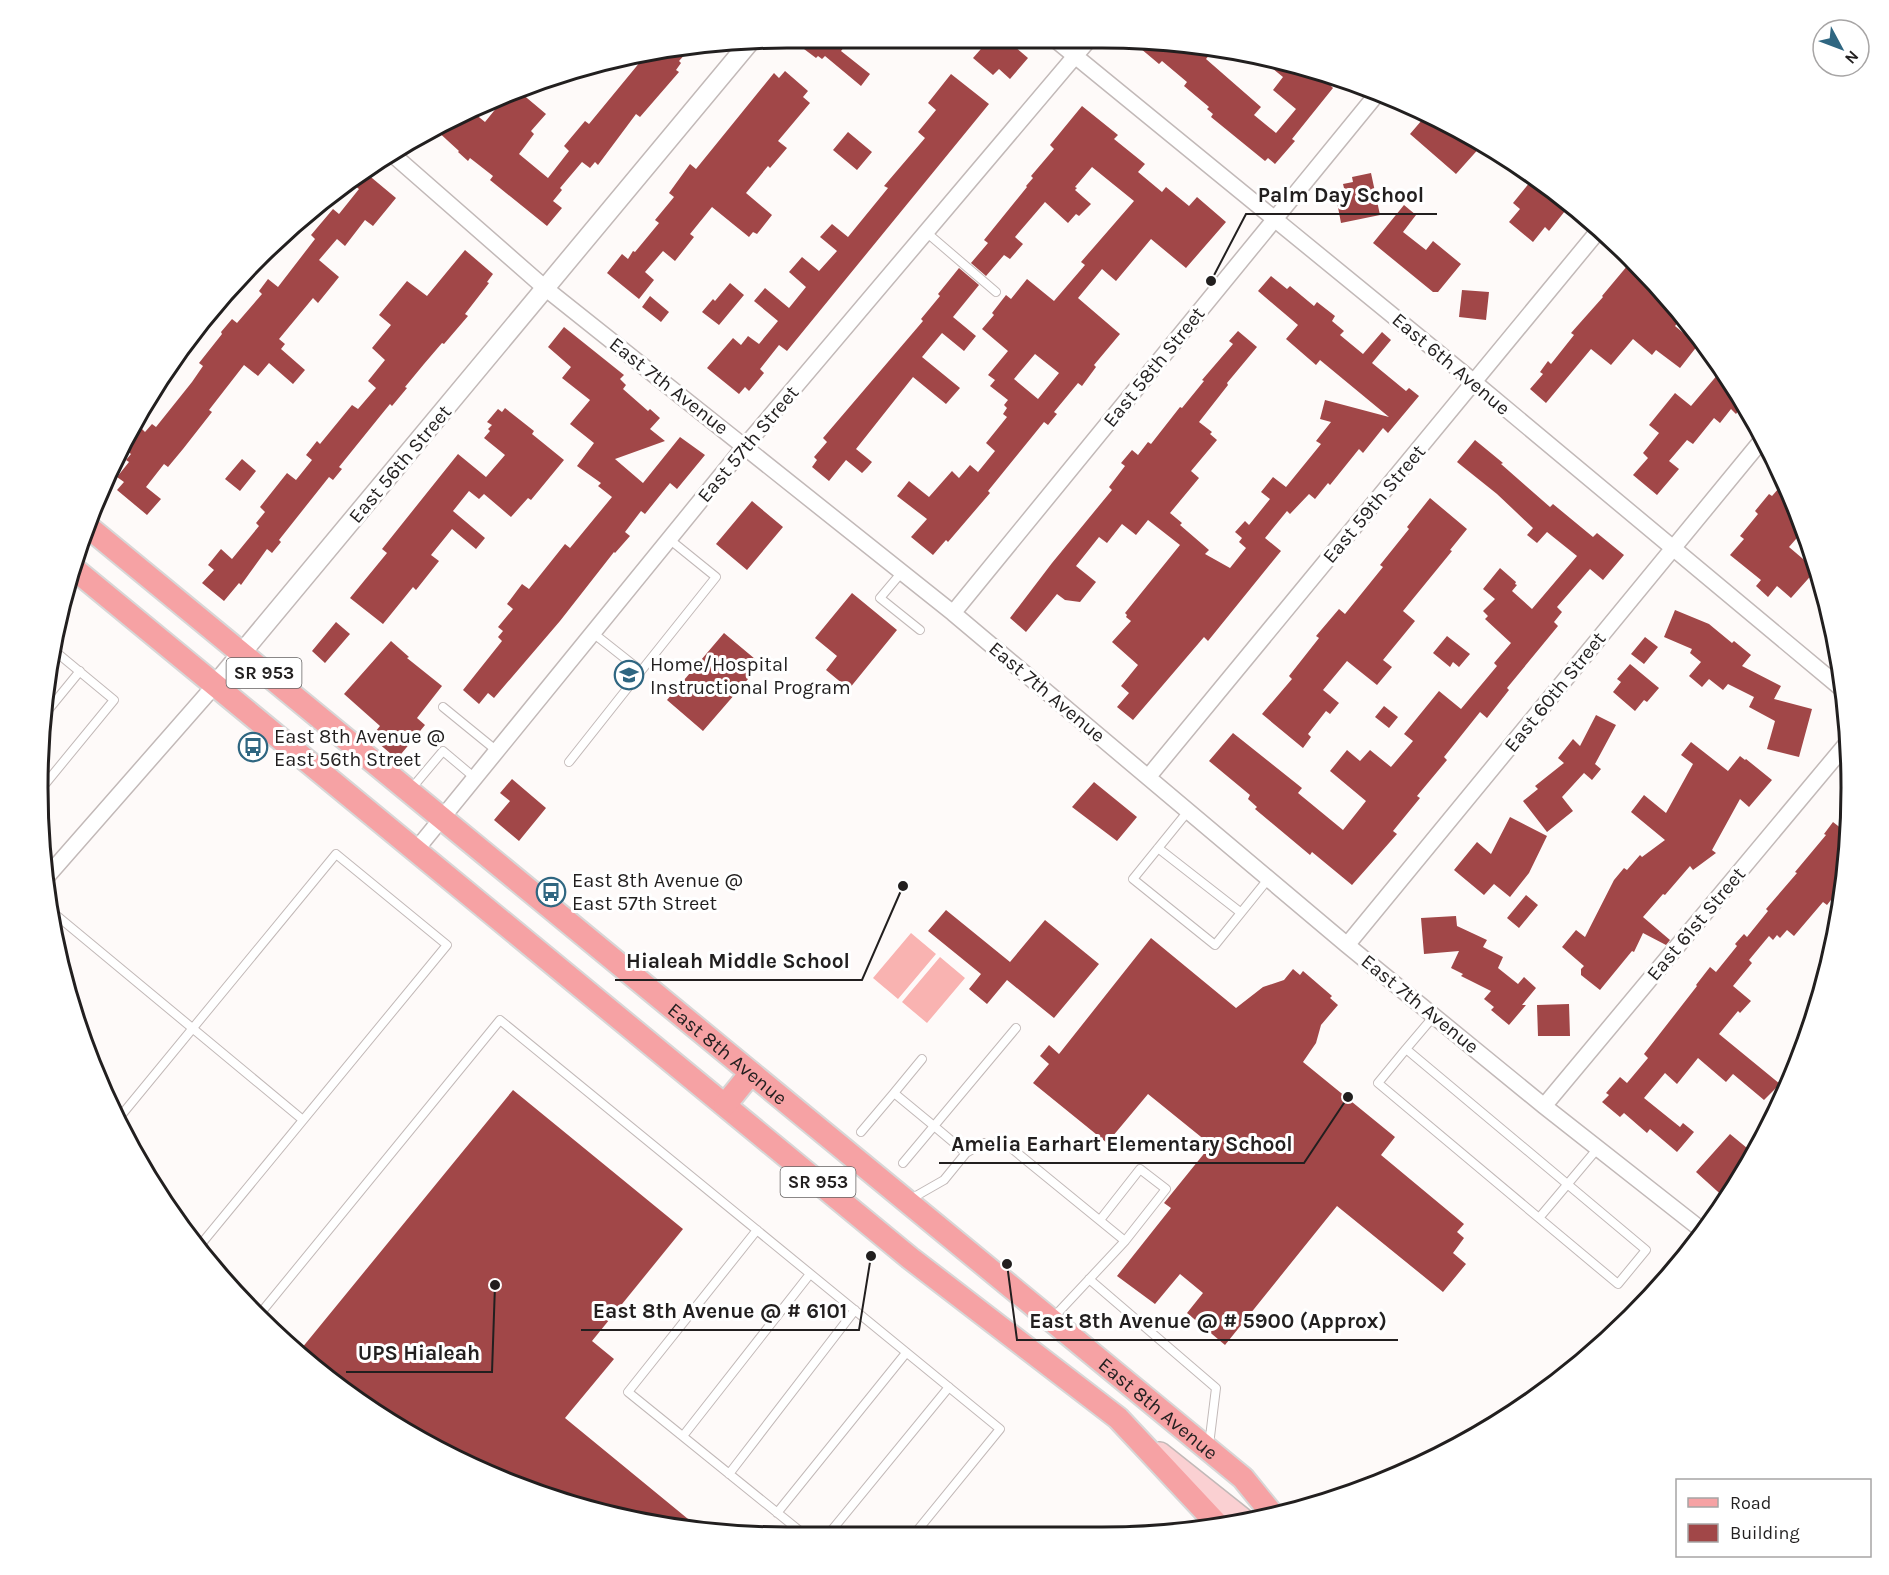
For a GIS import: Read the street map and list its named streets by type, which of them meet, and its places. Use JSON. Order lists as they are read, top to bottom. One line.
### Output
{"streets":{"main road":["SR 953","East 8th Avenue"],"street":["East 6th Avenue","East 58th Street","East 7th Avenue","East 57th Street","East 56th Street","East 59th Street","East 60th Street","East 61st Street"]},"crossings":[["East 6th Avenue","East 58th Street"],["East 6th Avenue","East 57th Street"],["East 6th Avenue","East 59th Street"],["East 6th Avenue","East 60th Street"],["East 58th Street","East 7th Avenue"],["East 7th Avenue","East 57th Street"],["East 7th Avenue","East 56th Street"],["East 7th Avenue","East 59th Street"],["East 7th Avenue","East 60th Street"],["East 7th Avenue","East 61st Street"],["East 57th Street","East 8th Avenue"],["East 56th Street","East 8th Avenue"]],"places":{"other":["Palm Day School","Hialeah Middle School","Amelia Earhart Elementary School","East 8th Avenue @ # 6101","East 8th Avenue @ # 5900 (Approx)","UPS Hialeah"],"school or university":["Home/Hospital Instructional Program"],"bus stop":["East 8th Avenue @ East 56th Street","East 8th Avenue @ East 57th Street"]},"legend":["Road","Building"],"north":"bottom right"}
